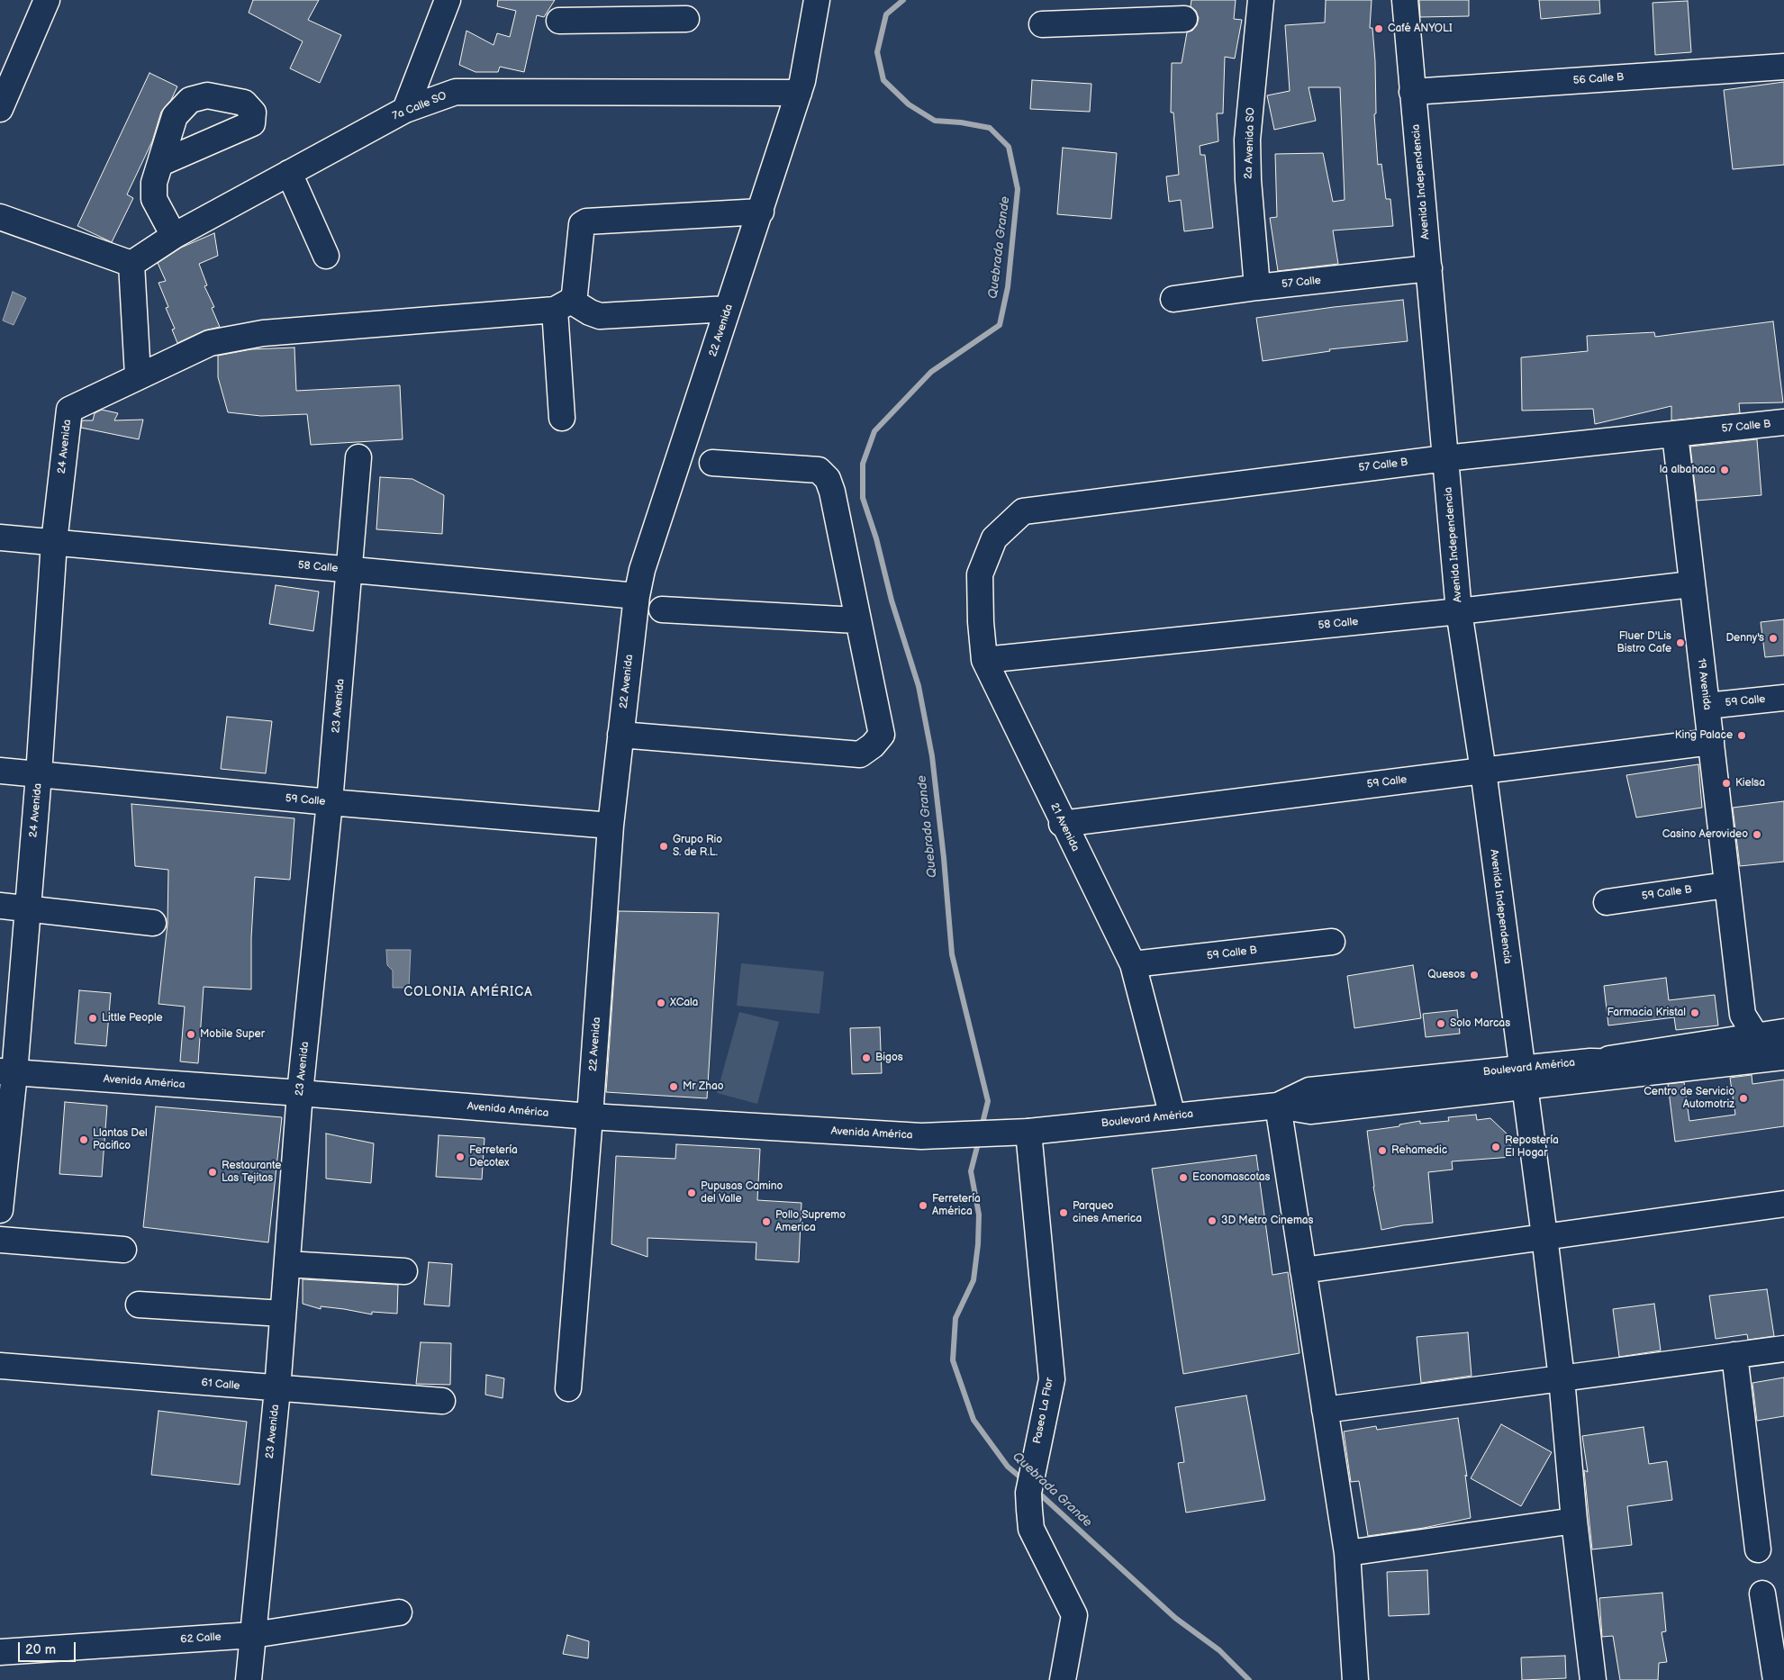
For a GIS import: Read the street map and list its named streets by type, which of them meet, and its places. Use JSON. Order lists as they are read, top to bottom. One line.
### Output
{"streets":{"street":["56 Calle B","7a Calle SO","2a Avenida SO","Avenida Independencia","57 Calle","22 Avenida","57 Calle B","24 Avenida","58 Calle","19 Avenida","59 Calle","23 Avenida","21 Avenida","59 Calle B","Boulevard América","Avenida América","61 Calle","Paseo La Flor","62 Calle"]},"crossings":[["56 Calle B","Avenida Independencia"],["7a Calle SO","22 Avenida"],["2a Avenida SO","57 Calle"],["Avenida Independencia","57 Calle"],["Avenida Independencia","57 Calle B"],["Avenida Independencia","58 Calle"],["Avenida Independencia","59 Calle"],["Avenida Independencia","Boulevard América"],["22 Avenida","58 Calle"],["22 Avenida","59 Calle"],["22 Avenida","Avenida América"],["57 Calle B","19 Avenida"],["57 Calle B","21 Avenida"],["24 Avenida","58 Calle"],["24 Avenida","59 Calle"],["24 Avenida","Avenida América"],["58 Calle","19 Avenida"],["58 Calle","23 Avenida"],["58 Calle","21 Avenida"],["19 Avenida","59 Calle"],["19 Avenida","59 Calle B"],["19 Avenida","Boulevard América"],["59 Calle","23 Avenida"],["59 Calle","21 Avenida"],["23 Avenida","Avenida América"],["23 Avenida","61 Calle"],["23 Avenida","62 Calle"],["21 Avenida","59 Calle B"],["21 Avenida","Boulevard América"],["Boulevard América","Avenida América"],["Boulevard América","Paseo La Flor"],["Avenida América","Paseo La Flor"]],"districts":["COLONIA AMÉRICA"],"water":["Quebrada Grande"],"places":["Café ANYOLI","la albahaca","Denny's","Fluer D'Lis Bistro Cafe","King Palace","Kielsa","Casino Aerovideo","Grupo Rio S. de R.L.","Quesos","XCala","Farmacia Kristal","Little People","Solo Marcas","Mobile Super","Bigos","Mr Zhao","Centro de Servicio Automotriz","Llantas Del Pacifico","Repostería El Hogar","Rehamedic","Ferretería Decotex","Restaurante Las Tejitas","Economascotas","Pupusas Camino del Valle","Ferretería América","Parqueo cines America","3D Metro Cinemas","Pollo Supremo America"],"scale_bar":"20 m"}
